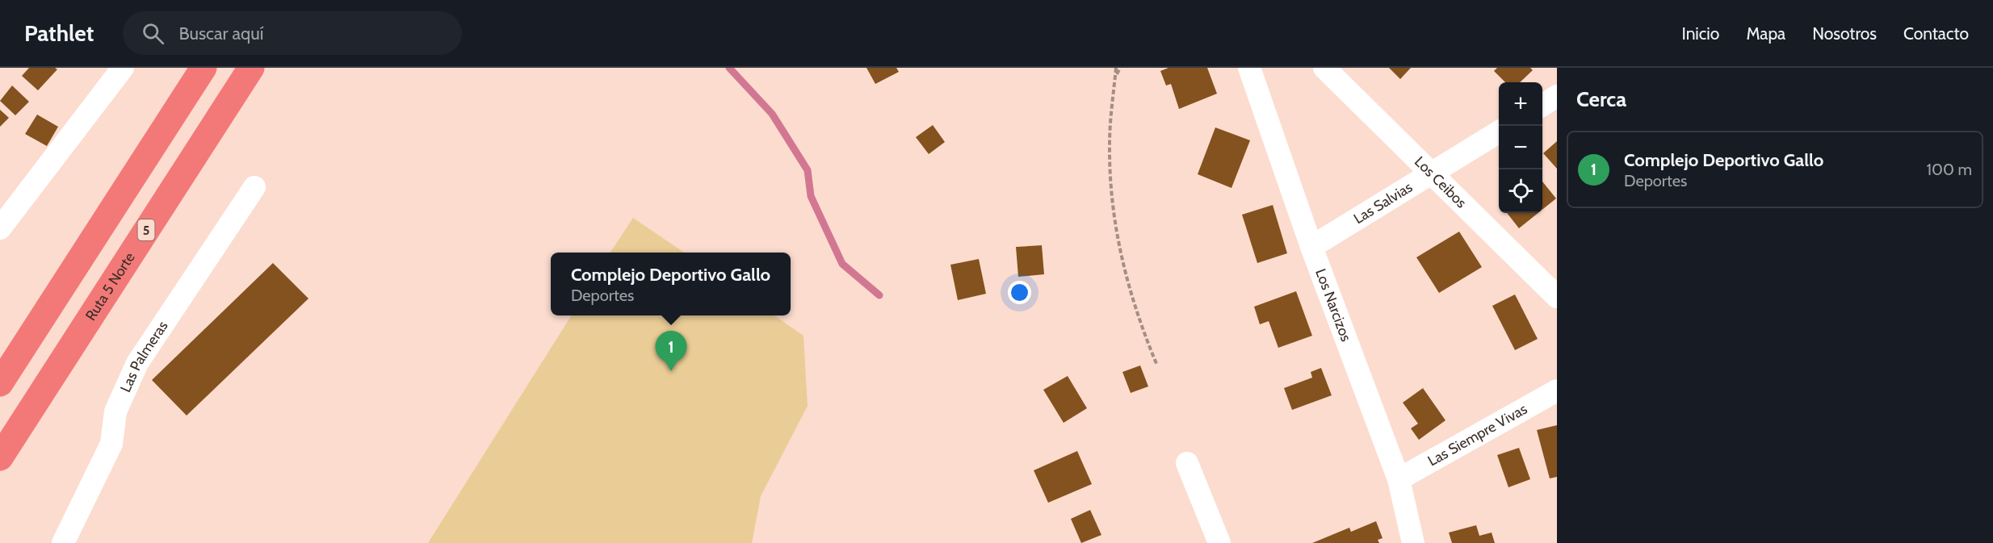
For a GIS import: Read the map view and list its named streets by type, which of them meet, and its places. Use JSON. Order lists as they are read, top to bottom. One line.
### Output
{"streets":{"highway":["5","Ruta 5 Norte"],"street":["Los Ceibos","Las Salvias","Los Narcizos","Las Palmeras","Las Siempre Vivas"]},"crossings":[["Los Ceibos","Las Salvias"],["Las Salvias","Los Narcizos"],["Los Narcizos","Las Siempre Vivas"]],"page":{"header":"Pathlet","search":"Buscar aquí","nav":["Inicio","Mapa","Nosotros","Contacto"],"heading":"Cerca","map_buttons":["+","−"],"list":[{"mark":"1","name":"Complejo Deportivo Gallo","note":"Deportes","value":"100 m"}],"popup":["Complejo Deportivo Gallo","Deportes"],"pins":"1"}}
